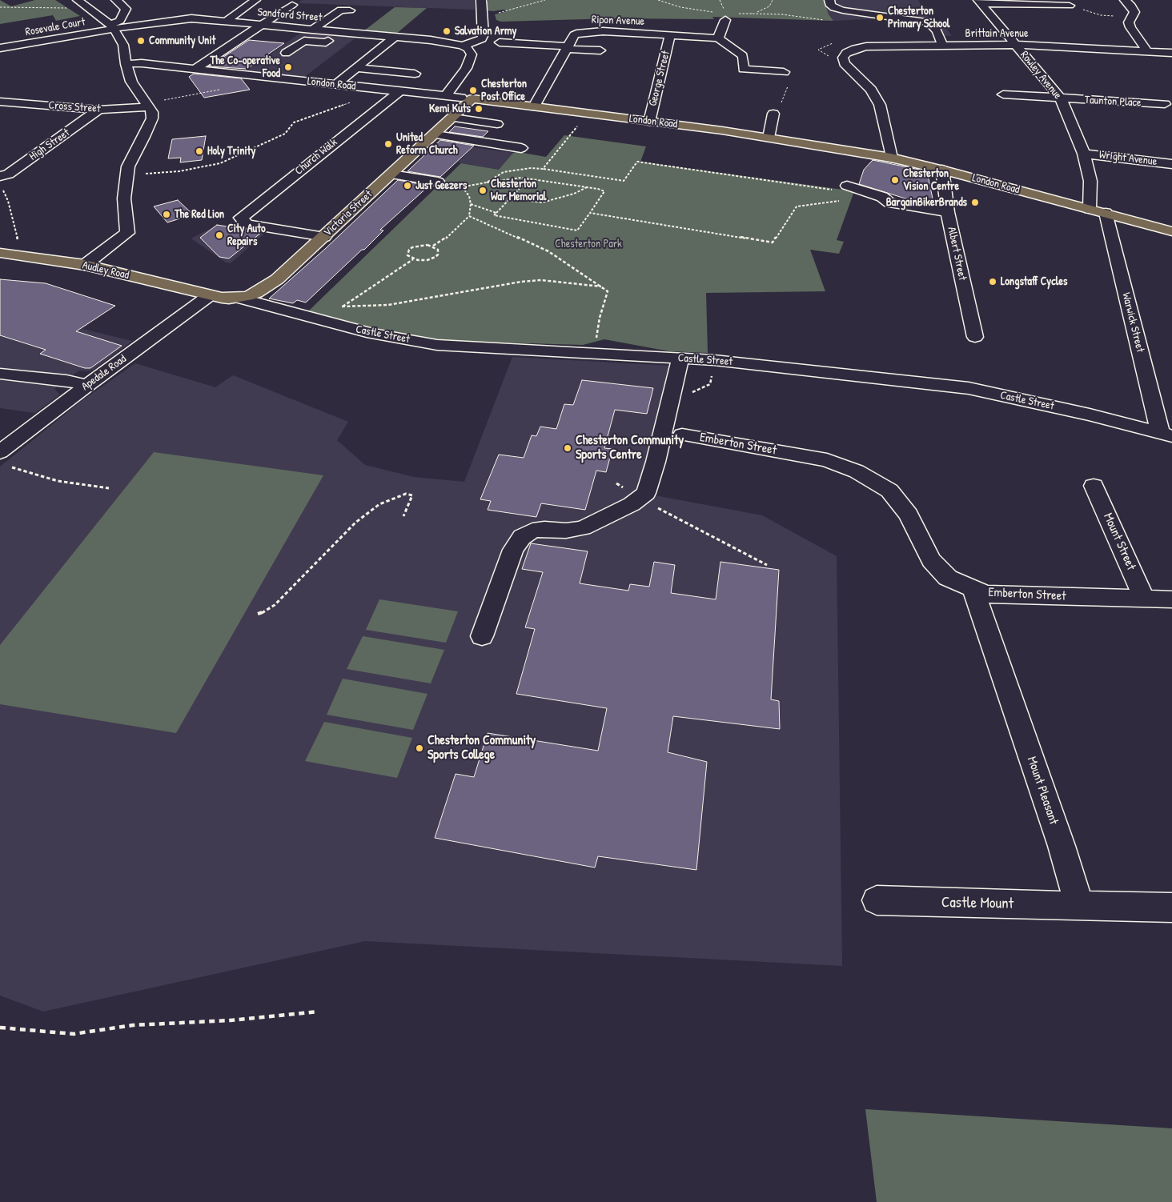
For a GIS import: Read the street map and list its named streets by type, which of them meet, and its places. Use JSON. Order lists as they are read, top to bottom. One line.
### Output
{"streets":{"main road":["London Road","Victoria Street","Audley Road"],"street":["Sandford Street","Ripon Avenue","Rosevale Court","Brittain Avenue","Rowley Avenue","George Street","Taunton Place","Cross Street","High Street","Church Walk","Wright Avenue","Albert Street","Warwick Street","Castle Street","Apedale Road","Emberton Street","Mount Street","Mount Pleasant","Castle Mount"]},"crossings":[["Ripon Avenue","George Street"],["Ripon Avenue","London Road"],["Brittain Avenue","Rowley Avenue"],["Brittain Avenue","London Road"],["Rowley Avenue","London Road"],["Rowley Avenue","Taunton Place"],["Rowley Avenue","Wright Avenue"],["George Street","London Road"],["London Road","Church Walk"],["London Road","Victoria Street"],["London Road","Albert Street"],["London Road","Warwick Street"],["Cross Street","High Street"],["Church Walk","Victoria Street"],["Victoria Street","Audley Road"],["Victoria Street","Castle Street"],["Victoria Street","Apedale Road"],["Audley Road","Apedale Road"],["Warwick Street","Castle Street"],["Emberton Street","Mount Street"],["Emberton Street","Mount Pleasant"],["Mount Pleasant","Castle Mount"]],"parks":["Chesterton Park"],"places":["Chesterton Primary School","Salvation Army","Community Unit","The Co-operative Food","Chesterton Post Office","Kemi Kuts","United Reform Church","Holy Trinity","Chesterton Vision Centre","Just Geezers","Chesterton War Memorial","BargainBikerBrands","The Red Lion","City Auto Repairs","Longstaff Cycles","Chesterton Community Sports Centre","Chesterton Community Sports College"]}
